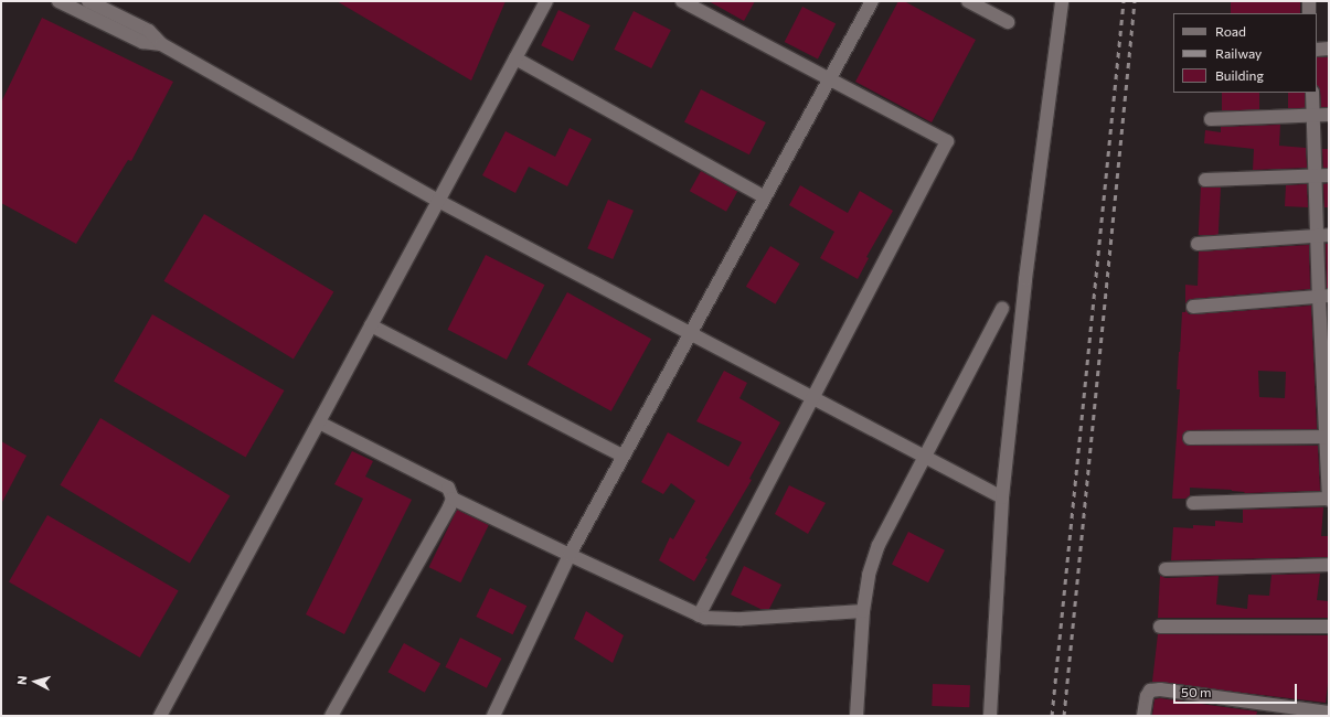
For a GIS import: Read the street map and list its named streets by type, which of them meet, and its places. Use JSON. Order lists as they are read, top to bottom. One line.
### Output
{"legend":["Road","Railway","Building"],"scale_bar":"50 m","north":"left"}
